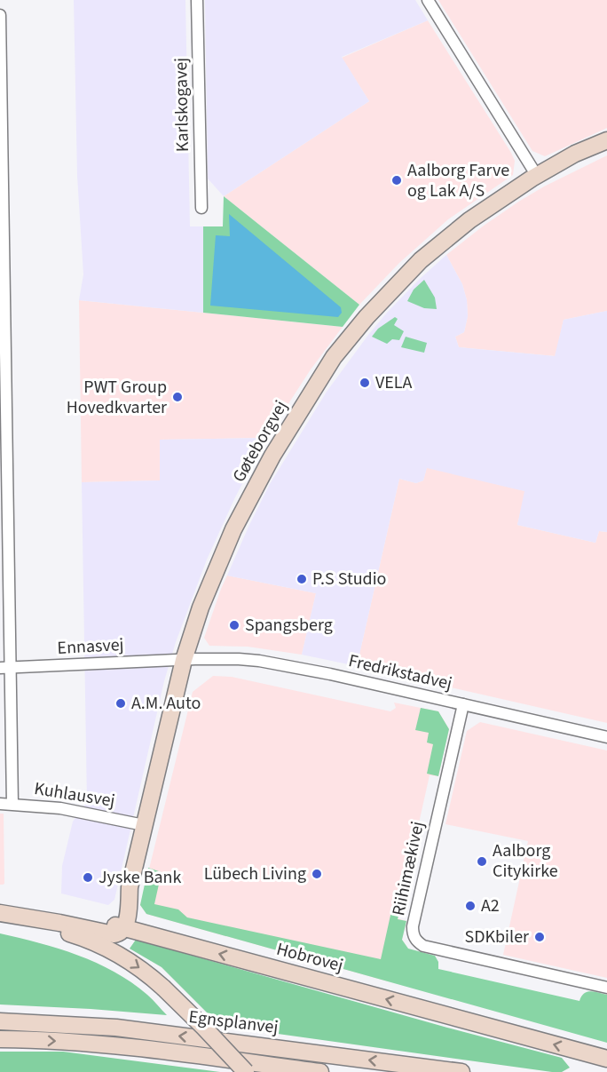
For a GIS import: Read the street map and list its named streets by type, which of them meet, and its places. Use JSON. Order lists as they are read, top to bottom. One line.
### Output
{"streets":{"main road":["Gøteborgvej","Hobrovej","Egnsplanvej"],"street":["Karlskogavej","Ennasvej","Fredrikstadvej","Kuhlausvej","Riihimækivej"]},"crossings":[["Gøteborgvej","Ennasvej"],["Gøteborgvej","Fredrikstadvej"],["Gøteborgvej","Kuhlausvej"],["Gøteborgvej","Hobrovej"],["Ennasvej","Fredrikstadvej"],["Fredrikstadvej","Riihimækivej"]],"one_way":["Hobrovej"],"places":["Aalborg Farve og Lak A/S","VELA","PWT Group Hovedkvarter","P.S Studio","Spangsberg","A.M. Auto","Aalborg Citykirke","Lübech Living","Jyske Bank","A2","SDKbiler"]}
